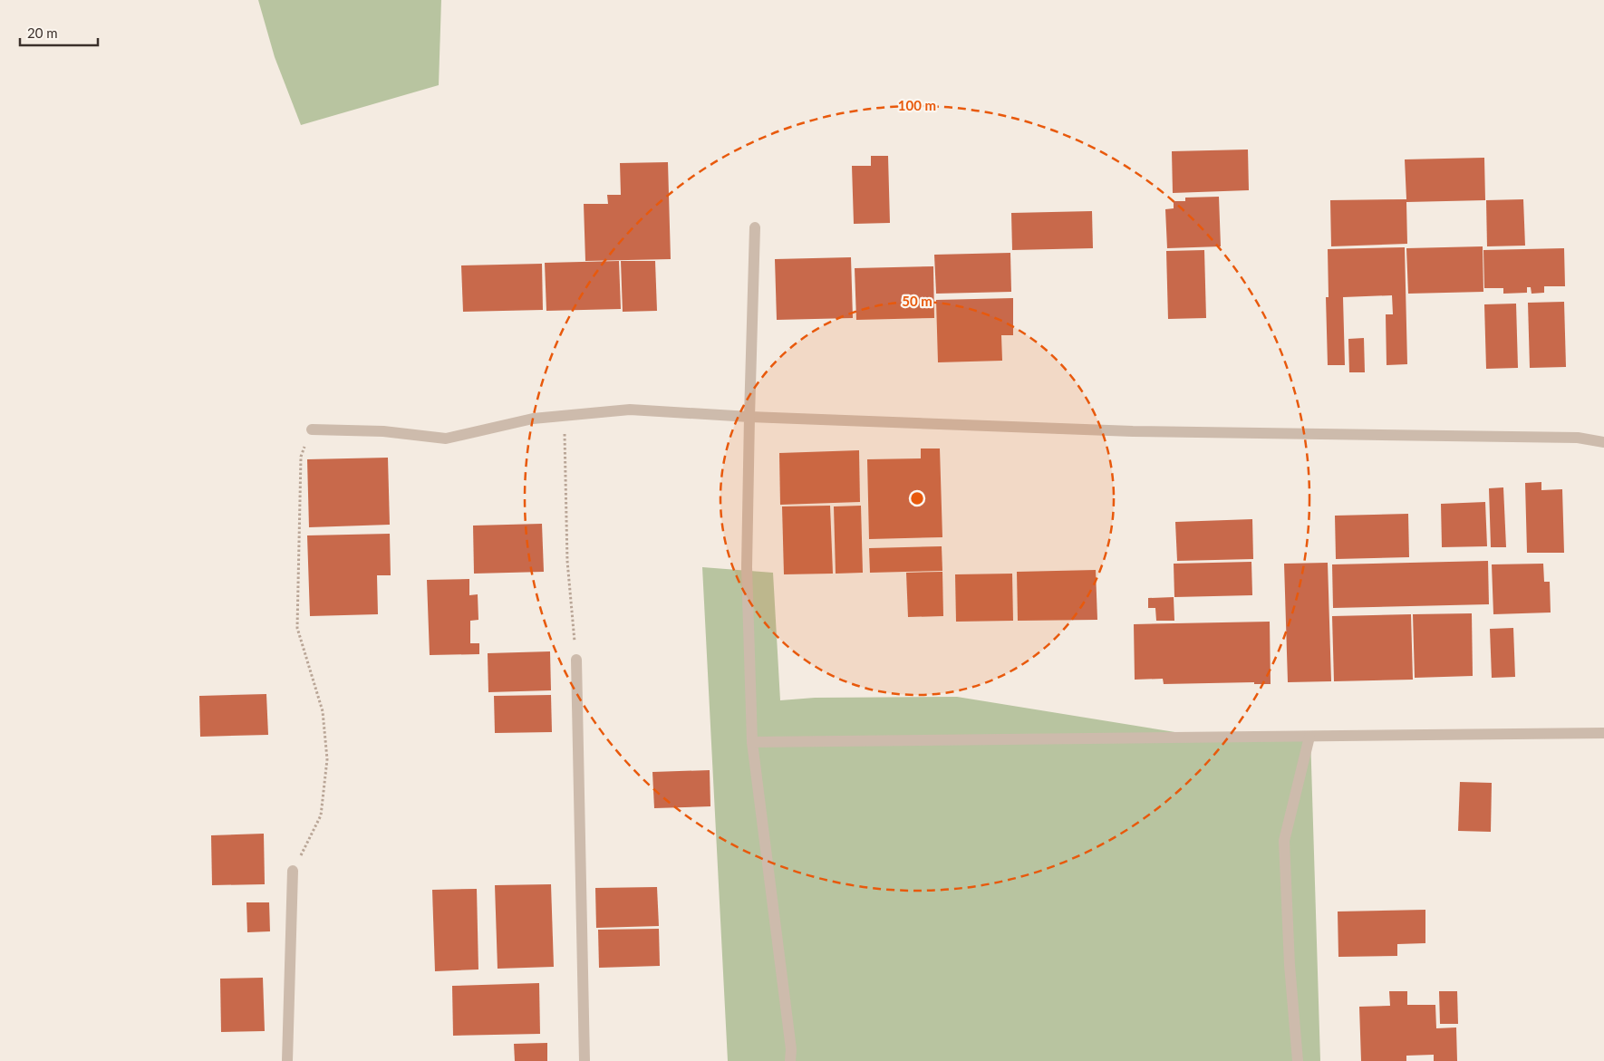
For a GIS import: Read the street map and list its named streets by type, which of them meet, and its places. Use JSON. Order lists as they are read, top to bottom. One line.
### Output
{"scale_bar":"20 m","rings":["100 m","50 m"]}
